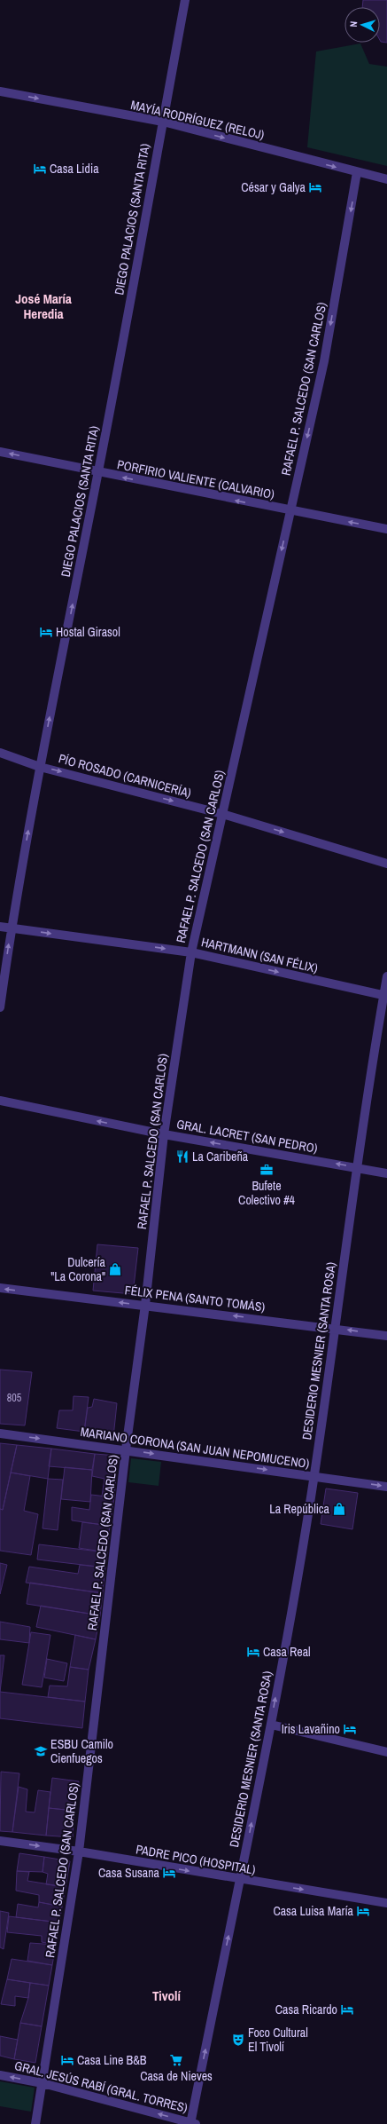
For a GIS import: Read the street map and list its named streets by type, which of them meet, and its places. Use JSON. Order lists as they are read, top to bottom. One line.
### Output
{"streets":{"street":["MAYÍA RODRÍGUEZ (RELOJ)","DIEGO PALACIOS (SANTA RITA)","RAFAEL P. SALCEDO (SAN CARLOS)","PORFIRIO VALIENTE (CALVARIO)","PÍO ROSADO (CARNICERÍA)","HARTMANN (SAN FÉLIX)","GRAL. LACRET (SAN PEDRO)","FÉLIX PENA (SANTO TOMÁS)","DESIDERIO MESNIER (SANTA ROSA)","MARIANO CORONA (SAN JUAN NEPOMUCENO)","PADRE PICO (HOSPITAL)","GRAL. JESÚS RABÍ (GRAL. TORRES)"]},"crossings":[["MAYÍA RODRÍGUEZ (RELOJ)","DIEGO PALACIOS (SANTA RITA)"],["MAYÍA RODRÍGUEZ (RELOJ)","RAFAEL P. SALCEDO (SAN CARLOS)"],["DIEGO PALACIOS (SANTA RITA)","PORFIRIO VALIENTE (CALVARIO)"],["DIEGO PALACIOS (SANTA RITA)","PÍO ROSADO (CARNICERÍA)"],["DIEGO PALACIOS (SANTA RITA)","HARTMANN (SAN FÉLIX)"],["RAFAEL P. SALCEDO (SAN CARLOS)","PORFIRIO VALIENTE (CALVARIO)"],["RAFAEL P. SALCEDO (SAN CARLOS)","PÍO ROSADO (CARNICERÍA)"],["RAFAEL P. SALCEDO (SAN CARLOS)","HARTMANN (SAN FÉLIX)"],["RAFAEL P. SALCEDO (SAN CARLOS)","GRAL. LACRET (SAN PEDRO)"],["RAFAEL P. SALCEDO (SAN CARLOS)","FÉLIX PENA (SANTO TOMÁS)"],["RAFAEL P. SALCEDO (SAN CARLOS)","MARIANO CORONA (SAN JUAN NEPOMUCENO)"],["RAFAEL P. SALCEDO (SAN CARLOS)","PADRE PICO (HOSPITAL)"],["RAFAEL P. SALCEDO (SAN CARLOS)","GRAL. JESÚS RABÍ (GRAL. TORRES)"],["HARTMANN (SAN FÉLIX)","DESIDERIO MESNIER (SANTA ROSA)"],["GRAL. LACRET (SAN PEDRO)","DESIDERIO MESNIER (SANTA ROSA)"],["FÉLIX PENA (SANTO TOMÁS)","DESIDERIO MESNIER (SANTA ROSA)"],["DESIDERIO MESNIER (SANTA ROSA)","MARIANO CORONA (SAN JUAN NEPOMUCENO)"],["DESIDERIO MESNIER (SANTA ROSA)","PADRE PICO (HOSPITAL)"],["DESIDERIO MESNIER (SANTA ROSA)","GRAL. JESÚS RABÍ (GRAL. TORRES)"]],"one_way":["MAYÍA RODRÍGUEZ (RELOJ)","DIEGO PALACIOS (SANTA RITA)","PORFIRIO VALIENTE (CALVARIO)","PÍO ROSADO (CARNICERÍA)","HARTMANN (SAN FÉLIX)","GRAL. LACRET (SAN PEDRO)","FÉLIX PENA (SANTO TOMÁS)","DESIDERIO MESNIER (SANTA ROSA)","MARIANO CORONA (SAN JUAN NEPOMUCENO)","PADRE PICO (HOSPITAL)","GRAL. JESÚS RABÍ (GRAL. TORRES)"],"districts":["José María Heredia","Tivolí"],"places":{"hotel":["Casa Lidia","César y Galya","Hostal Girasol","Casa Real","Iris Lavañino","Casa Susana","Casa Luisa María","Casa Ricardo","Casa Line B&B"],"restaurant":["La Caribeña"],"office":["Bufete Colectivo #4"],"shop":["Dulcería \"La Corona\"","La República"],"school or university":["ESBU Camilo Cienfuegos"],"theatre":["Foco Cultural El Tivolí"],"supermarket":["Casa de Nieves"]},"house_numbers":["805"],"north":"left"}
